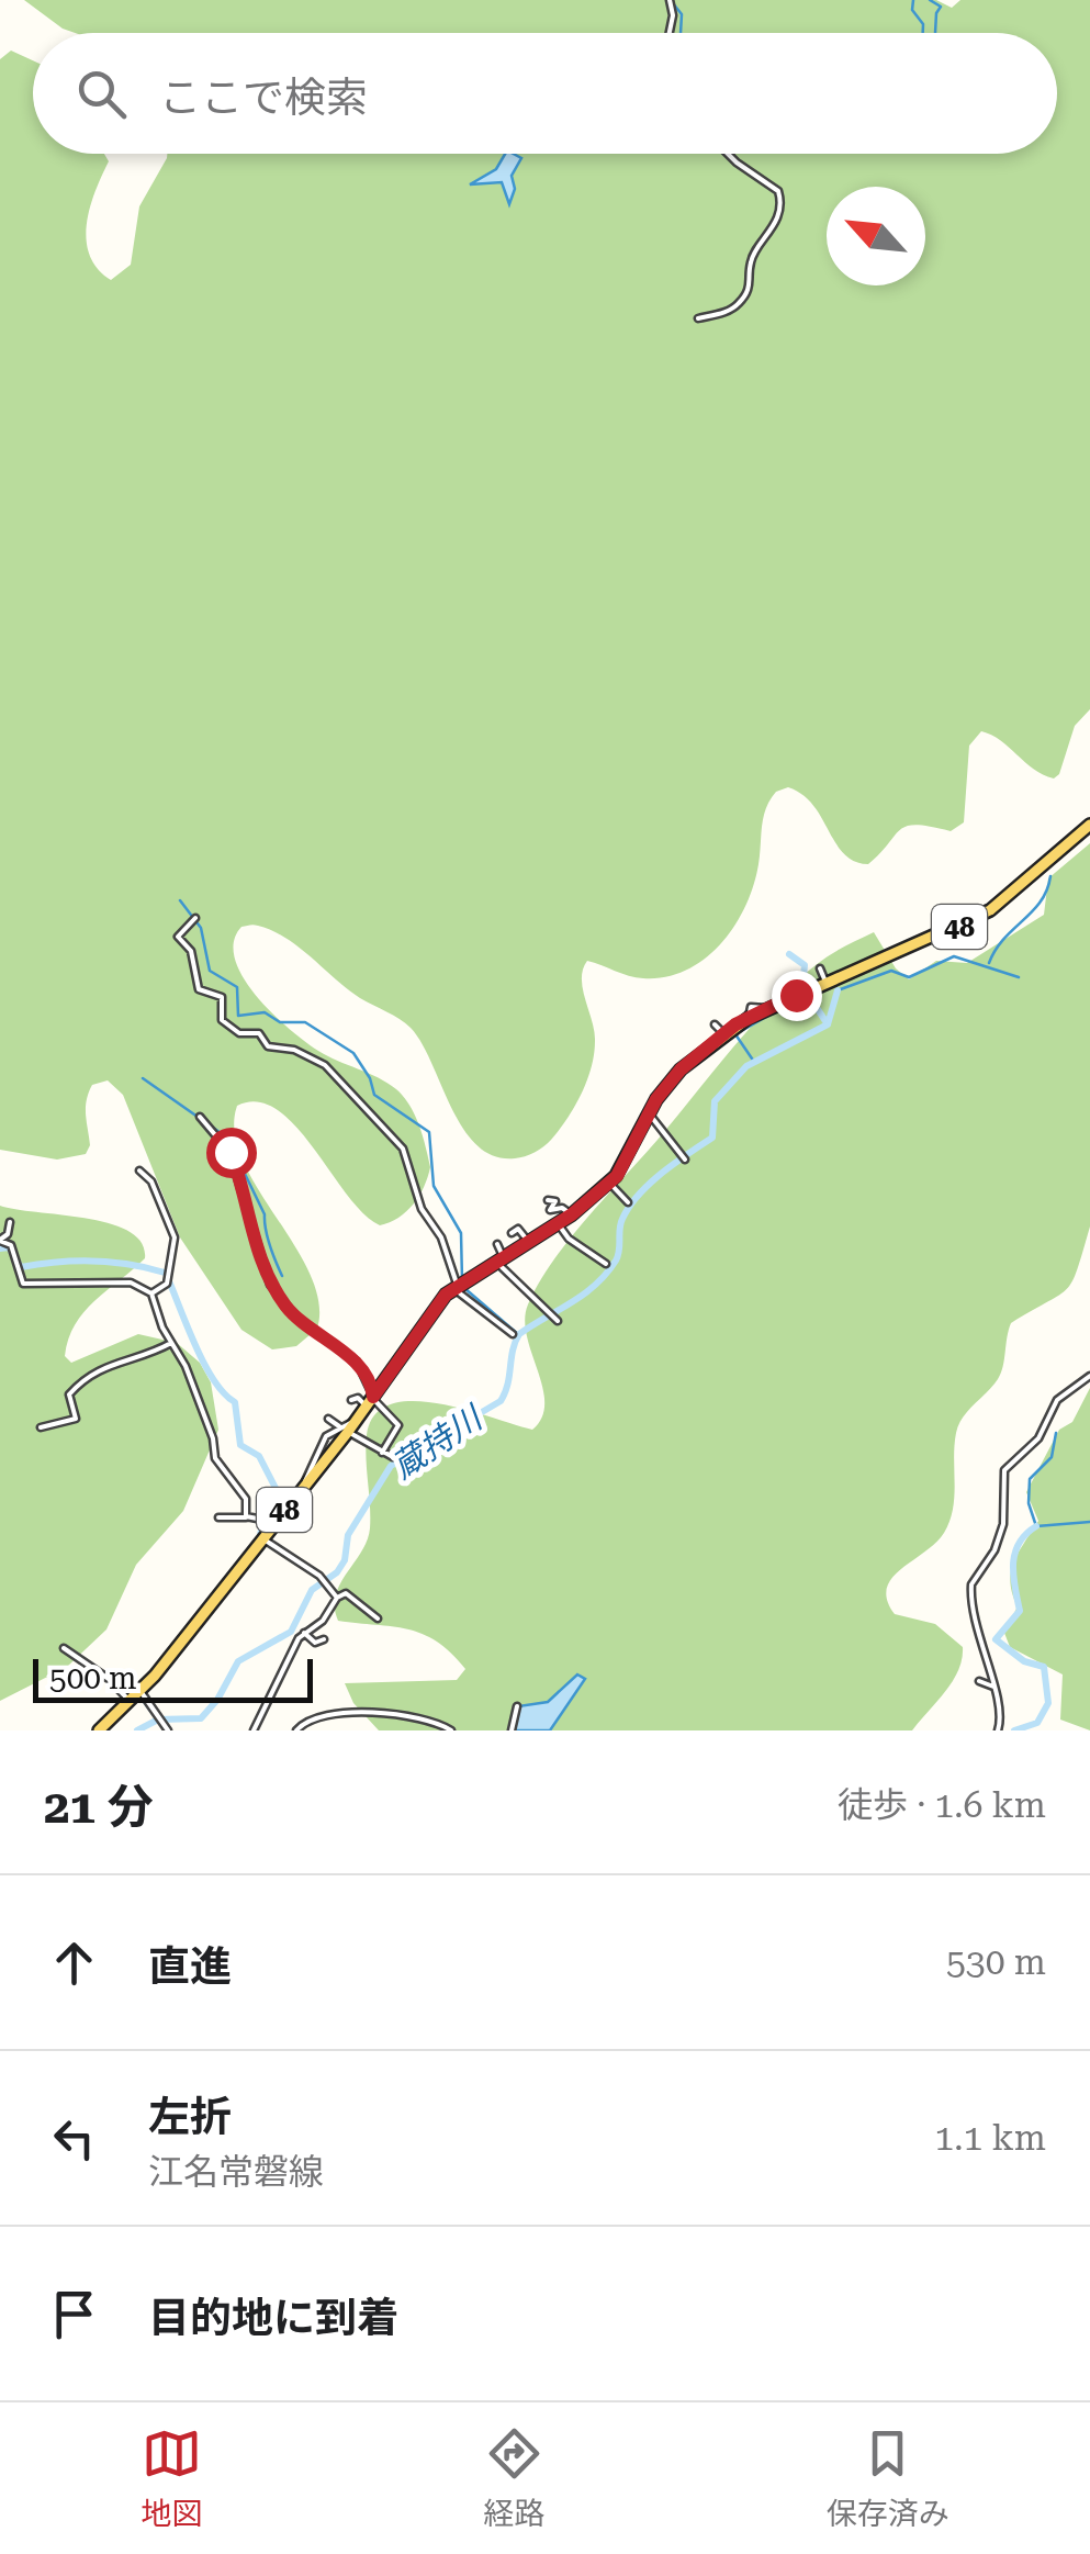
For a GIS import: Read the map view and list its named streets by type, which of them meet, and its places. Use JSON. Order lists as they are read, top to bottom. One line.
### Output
{"streets":{"main road":["48"]},"water":["蔵持川"],"scale_bar":"500 m","north":"top left","page":{"search":"ここで検索","scale":"500 m","heading":["21 分","徒歩 · 1.6 km"],"list":[["直進","530 m"],["左折","江名常磐線","1.1 km"],"目的地に到着"],"nav":["地図","経路","保存済み"]}}
